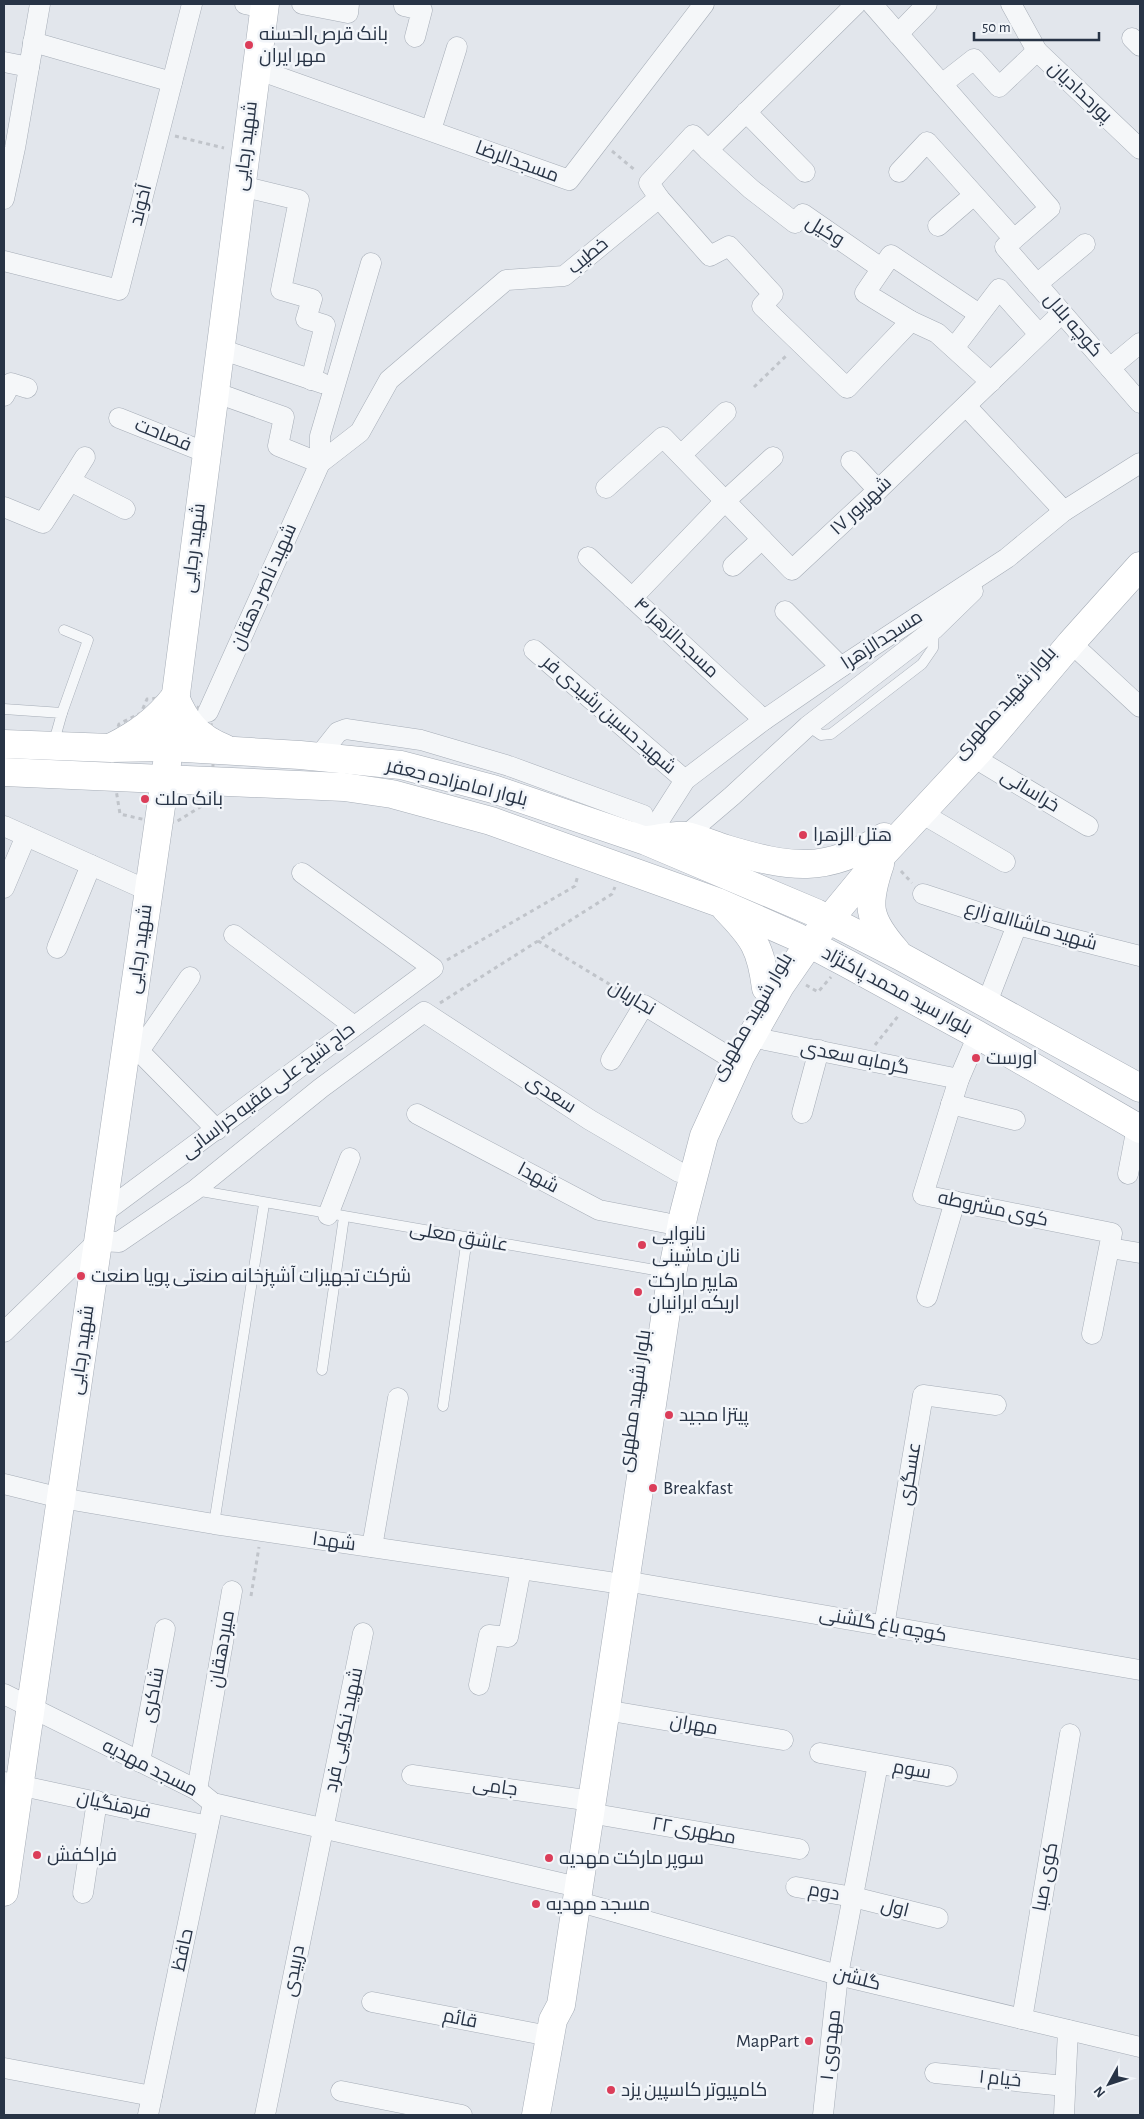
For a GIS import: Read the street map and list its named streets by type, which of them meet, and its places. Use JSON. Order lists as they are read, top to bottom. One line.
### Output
{"streets":{"main road":["شهید رجایی","بلوار شهید مطهری","بلوار امامزاده جعفر","بلوار سید محمد پاکنژاد"],"street":["پورحدادیان","مسجدالرضا","آخوند","وکیل","خطیب","کوچه بلال","فصاحت","۱۷ شهریور","شهید ناصر دهقان","مسجدالزهرا ۴","مسجدالزهرا","شهید حسین رشیدی فر","خراسانی","شهید ماشااله زارع","نجاریان","گرمابه سعدی","حاج شیخ علی فقیه خراسانی","سعدی","شهدا","کوی مشروطه","عسگری","کوچه باغ گلشنی","میردهقان","شاکری","مهران","شهید نکویی فرد","مسجد مهدیه","سوم","جامی","فرهنگیان","مطهری ۲۲","کوی صبا","دوم","اول","حافظ","دربیدی","گلشن","قائم","مهدوی ۱","خیام ۱"],"lane":["عاشق معلی"]},"crossings":[["شهید رجایی","مسجدالرضا"],["شهید رجایی","فصاحت"],["شهید رجایی","بلوار امامزاده جعفر"],["شهید رجایی","حاج شیخ علی فقیه خراسانی"],["شهید رجایی","شهدا"],["شهید رجایی","مسجد مهدیه"],["شهید رجایی","فرهنگیان"],["وکیل","خطیب"],["خطیب","شهید ناصر دهقان"],["کوچه بلال","۱۷ شهریور"],["مسجدالزهرا ۴","مسجدالزهرا"],["مسجدالزهرا","شهید حسین رشیدی فر"],["مسجدالزهرا","بلوار امامزاده جعفر"],["بلوار شهید مطهری","بلوار امامزاده جعفر"],["بلوار شهید مطهری","خراسانی"],["بلوار شهید مطهری","بلوار سید محمد پاکنژاد"],["بلوار شهید مطهری","نجاریان"],["بلوار شهید مطهری","گرمابه سعدی"],["بلوار شهید مطهری","سعدی"],["بلوار شهید مطهری","شهدا"],["بلوار شهید مطهری","عاشق معلی"],["بلوار شهید مطهری","کوچه باغ گلشنی"],["بلوار شهید مطهری","مهران"],["بلوار شهید مطهری","مسجد مهدیه"],["بلوار شهید مطهری","جامی"],["بلوار شهید مطهری","مطهری ۲۲"],["بلوار شهید مطهری","گلشن"],["بلوار شهید مطهری","قائم"],["بلوار امامزاده جعفر","بلوار سید محمد پاکنژاد"],["بلوار سید محمد پاکنژاد","کوی مشروطه"],["گرمابه سعدی","کوی مشروطه"],["حاج شیخ علی فقیه خراسانی","سعدی"],["حاج شیخ علی فقیه خراسانی","عاشق معلی"],["شهدا","کوچه باغ گلشنی"],["شهدا","میردهقان"],["عسگری","کوچه باغ گلشنی"],["میردهقان","مسجد مهدیه"],["شاکری","مسجد مهدیه"],["شهید نکویی فرد","مسجد مهدیه"],["شهید نکویی فرد","دربیدی"],["مسجد مهدیه","حافظ"],["مسجد مهدیه","دربیدی"],["مسجد مهدیه","گلشن"],["سوم","مهدوی ۱"],["جامی","مطهری ۲۲"],["فرهنگیان","حافظ"],["کوی صبا","گلشن"],["دوم","اول"],["دوم","مهدوی ۱"],["اول","مهدوی ۱"],["گلشن","مهدوی ۱"]],"places":["بانک قرص‌الحسنه مهر ایران","بانک ملت","هتل الزهرا","اورست","نانوایی نان ماشینی","شرکت تجهیزات آشپزخانه صنعتی پویا صنعت","هایپر مارکت اریکه ایرانیان","پیتزا مجید","Breakfast","فراکفش","سوپر مارکت مهدیه","مسجد مهدیه","MapPart","کامپیوتر کاسپین یزد"],"scale_bar":"50 m","north":"bottom left"}
